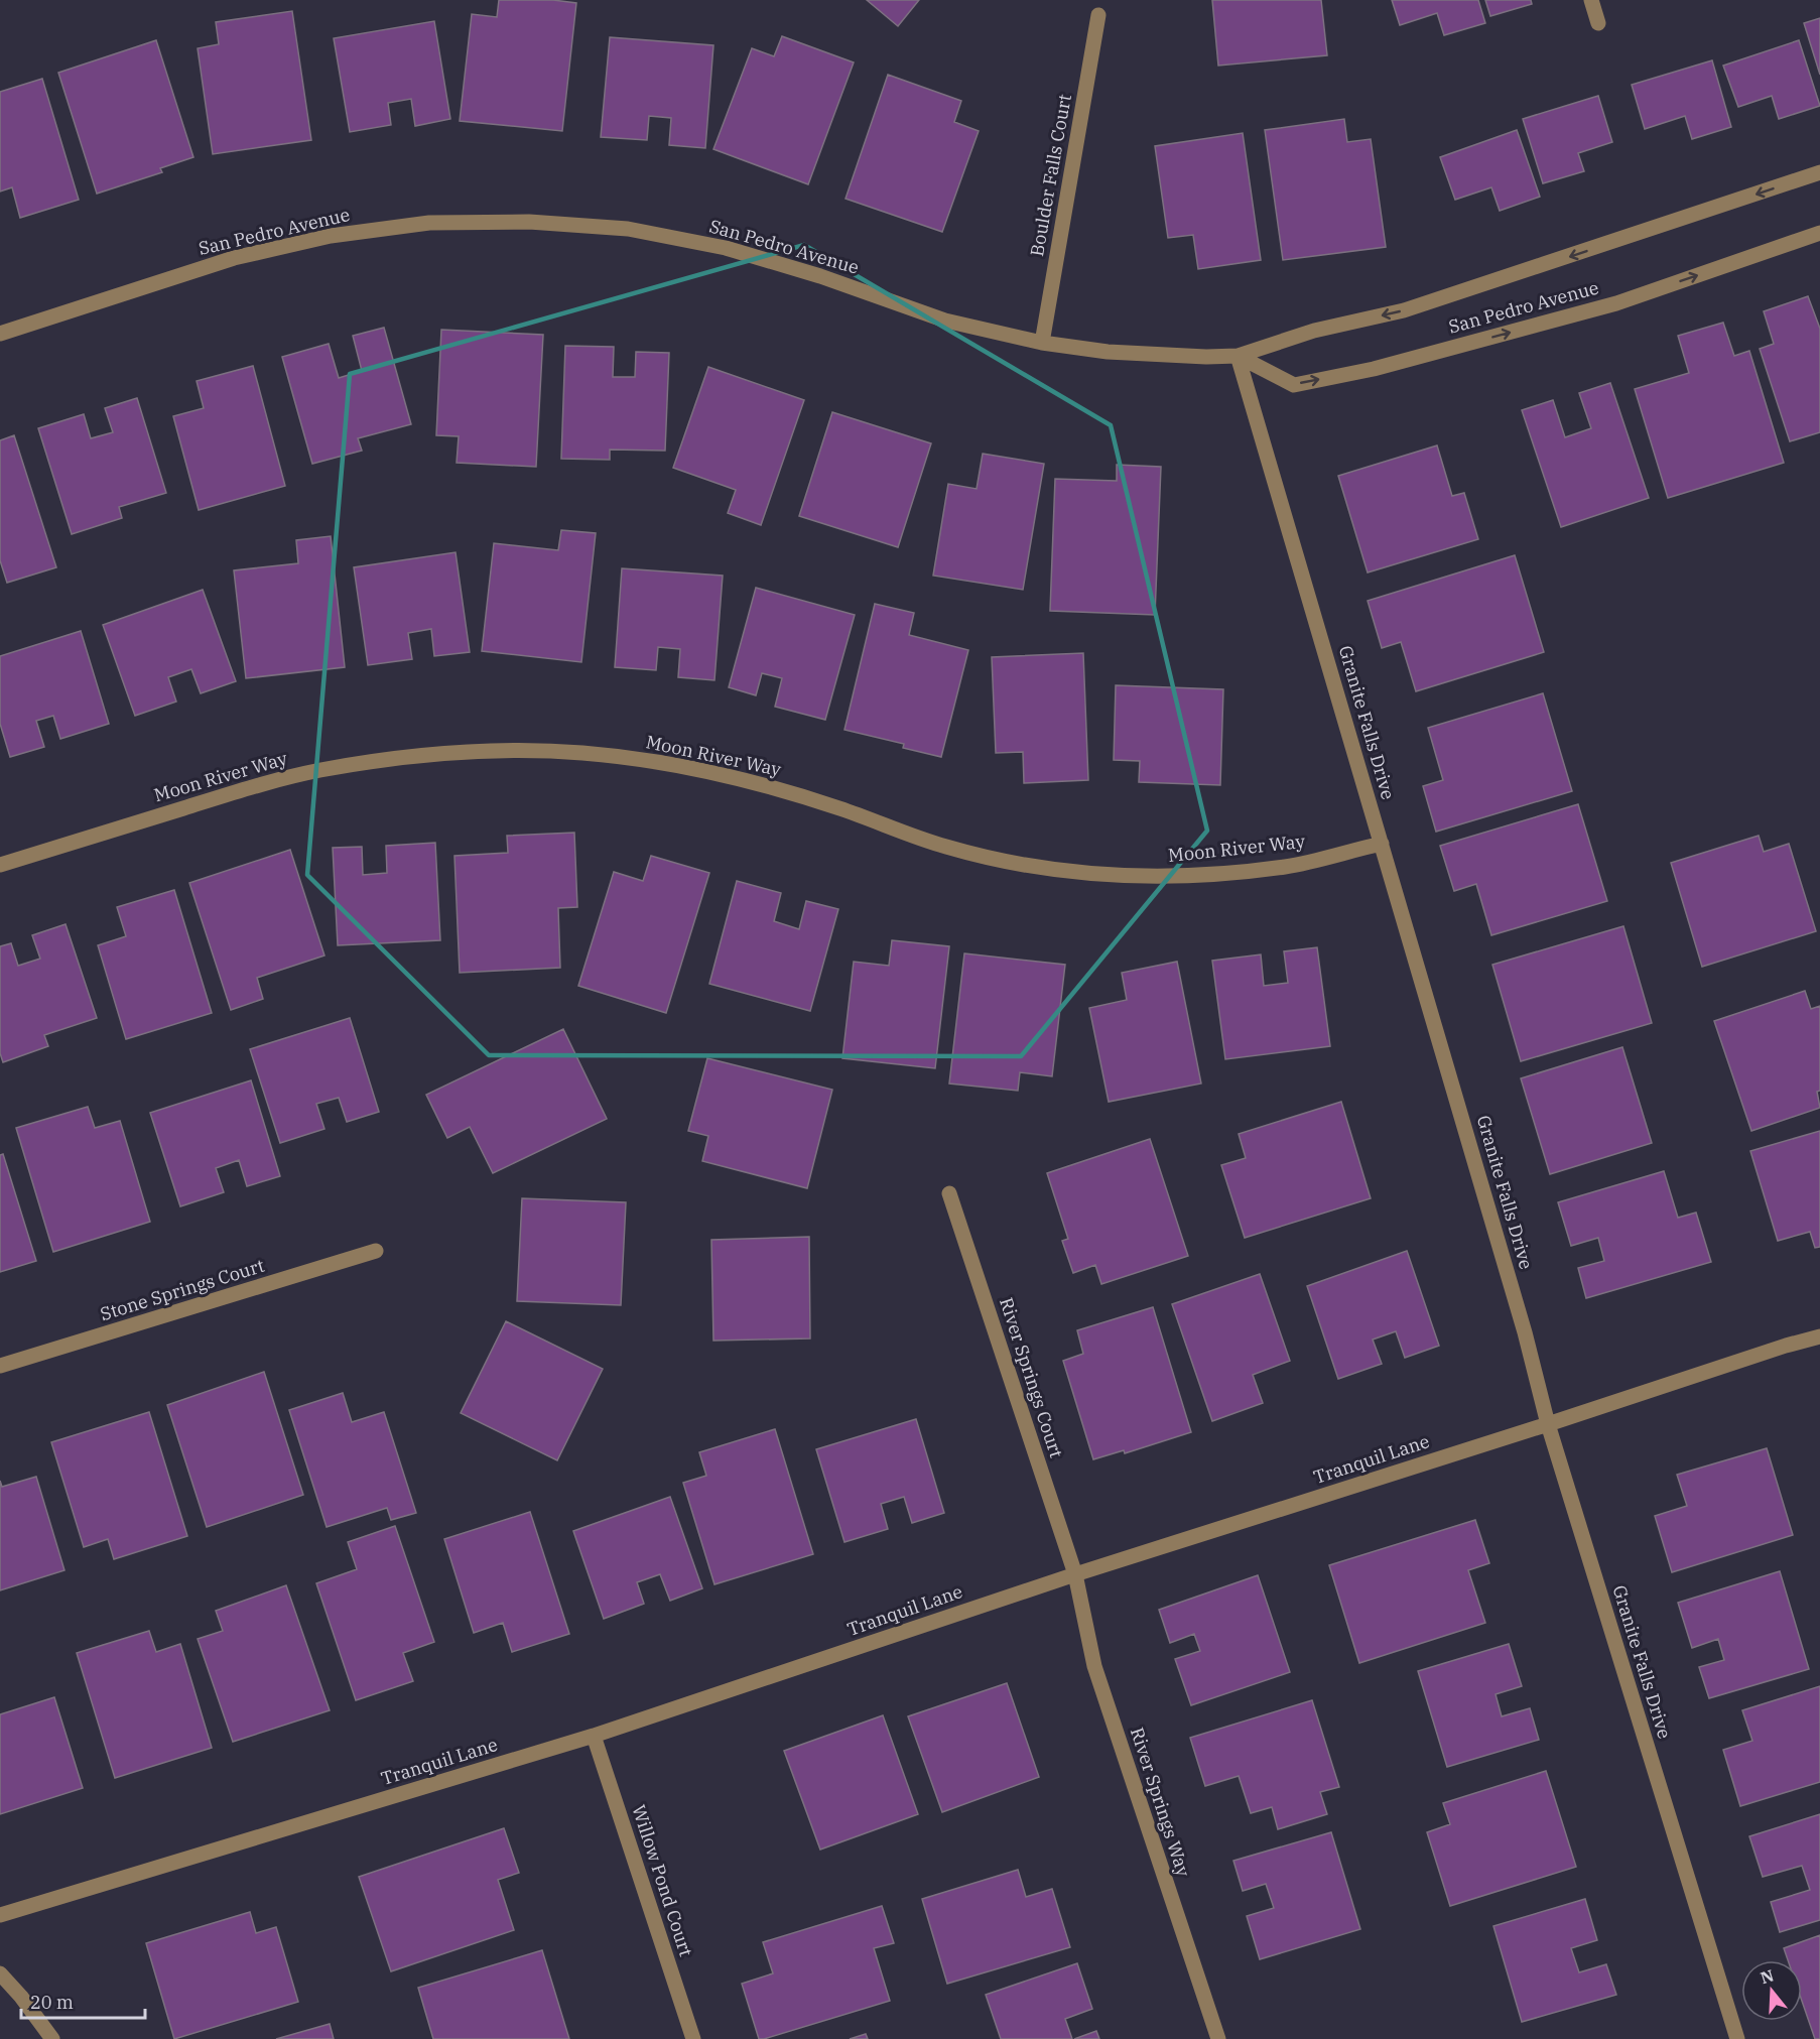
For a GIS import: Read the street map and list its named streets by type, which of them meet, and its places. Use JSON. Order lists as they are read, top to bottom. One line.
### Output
{"streets":{"street":["Boulder Falls Court","San Pedro Avenue","Granite Falls Drive","Moon River Way","Stone Springs Court","River Springs Court","Tranquil Lane","River Springs Way","Willow Pond Court"]},"crossings":[["Boulder Falls Court","San Pedro Avenue"],["San Pedro Avenue","Granite Falls Drive"],["Granite Falls Drive","Moon River Way"],["Granite Falls Drive","Tranquil Lane"],["River Springs Court","Tranquil Lane"],["River Springs Court","River Springs Way"],["Tranquil Lane","River Springs Way"],["Tranquil Lane","Willow Pond Court"]],"scale_bar":"20 m","north":"top"}
